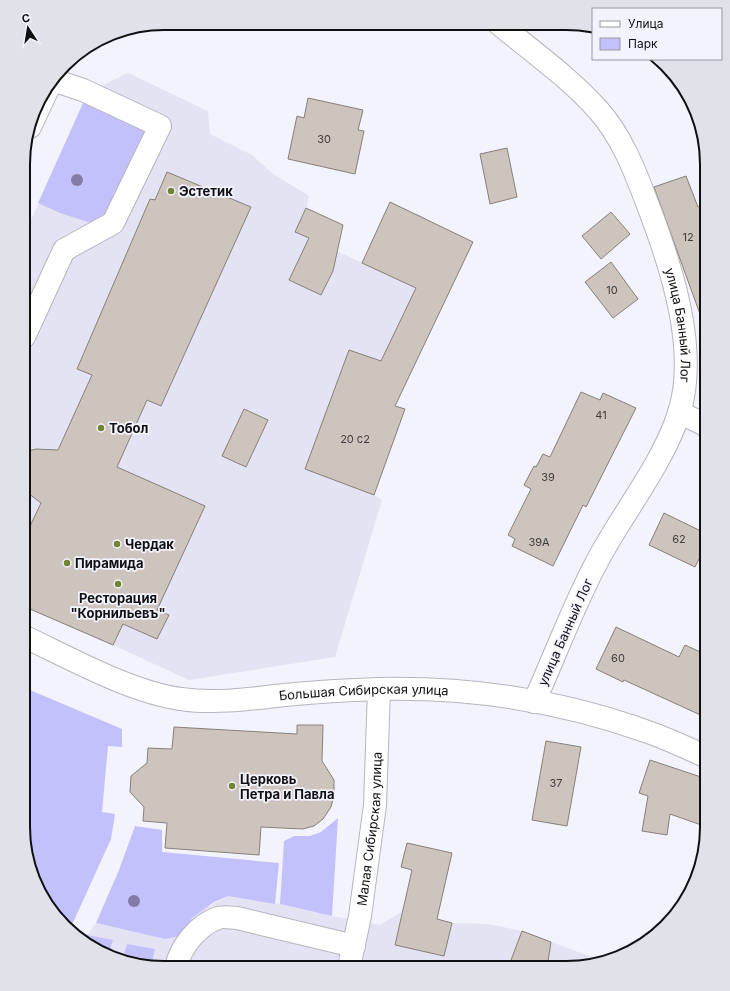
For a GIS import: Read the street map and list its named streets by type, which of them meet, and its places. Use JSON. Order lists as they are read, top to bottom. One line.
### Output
{"streets":{"street":["улица Банный Лог","Большая Сибирская улица","Малая Сибирская улица"]},"crossings":[["улица Банный Лог","Большая Сибирская улица"],["Большая Сибирская улица","Малая Сибирская улица"]],"places":["Эстетик","Тобол","Чердак","Пирамида","Ресторация \"Корнильевъ\"","Церковь Петра и Павла"],"house_numbers":["30","12","10","41","20 с2","39","62","39А","60","37"],"legend":["Улица","Парк"],"north":"top"}
